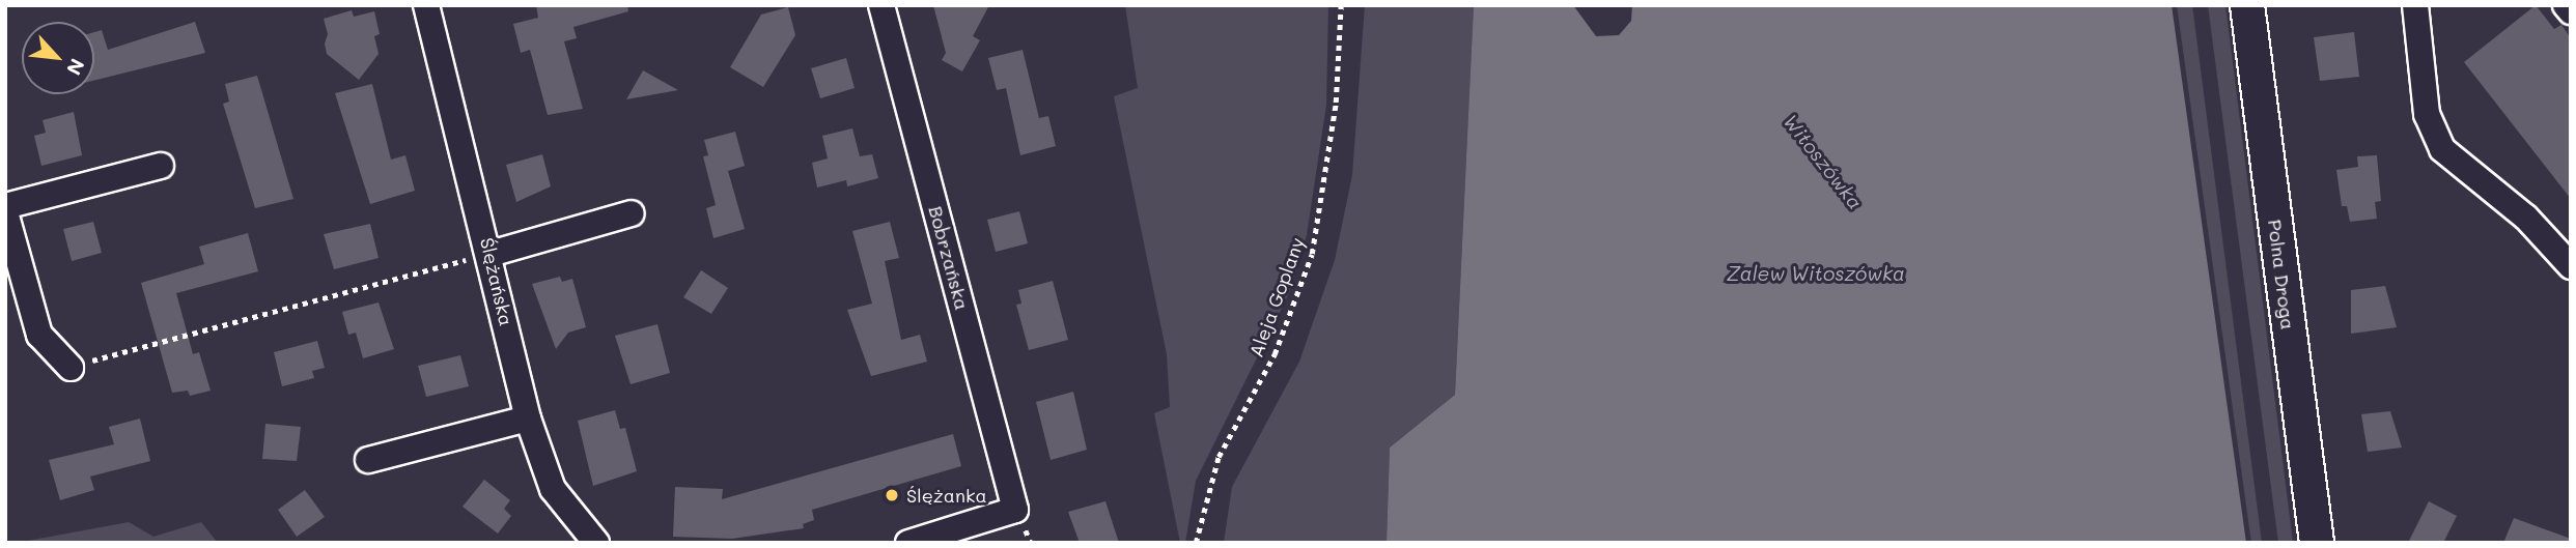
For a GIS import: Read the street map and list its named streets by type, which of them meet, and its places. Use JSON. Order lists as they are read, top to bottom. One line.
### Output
{"streets":{"street":["Bobrzańska","Polna Droga","Ślężańska"],"path":["Aleja Goplany"]},"water":["Witoszówka","Zalew Witoszówka"],"places":["Ślężanka"],"north":"bottom right"}
